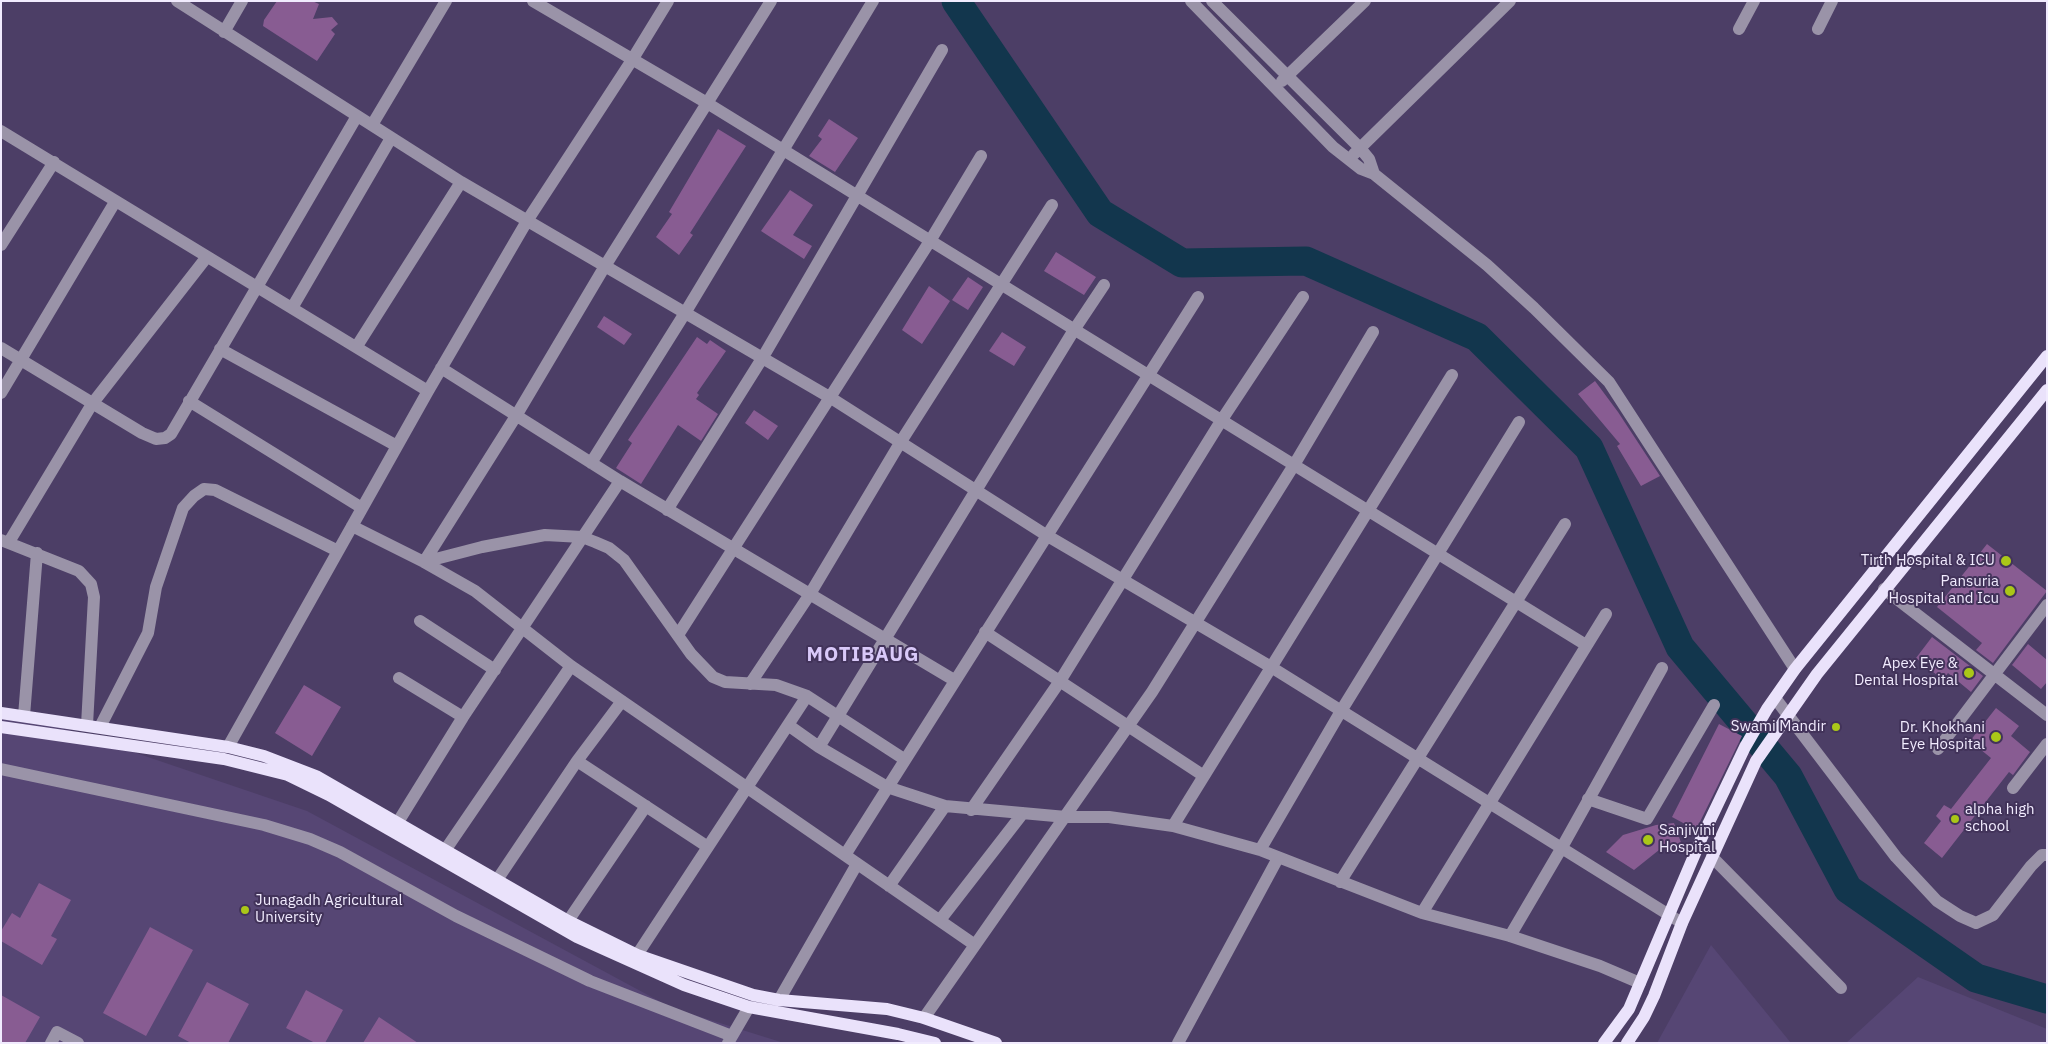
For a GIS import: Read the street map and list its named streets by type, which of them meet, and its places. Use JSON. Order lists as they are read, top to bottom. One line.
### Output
{"districts":["MOTIBAUG"],"places":["Tirth Hospital & ICU","Pansuria Hospital and Icu","Apex Eye & Dental Hospital","Swami Mandir","Dr. Khokhani Eye Hospital","alpha high school","Sanjivini Hospital","Junagadh Agricultural University"]}
